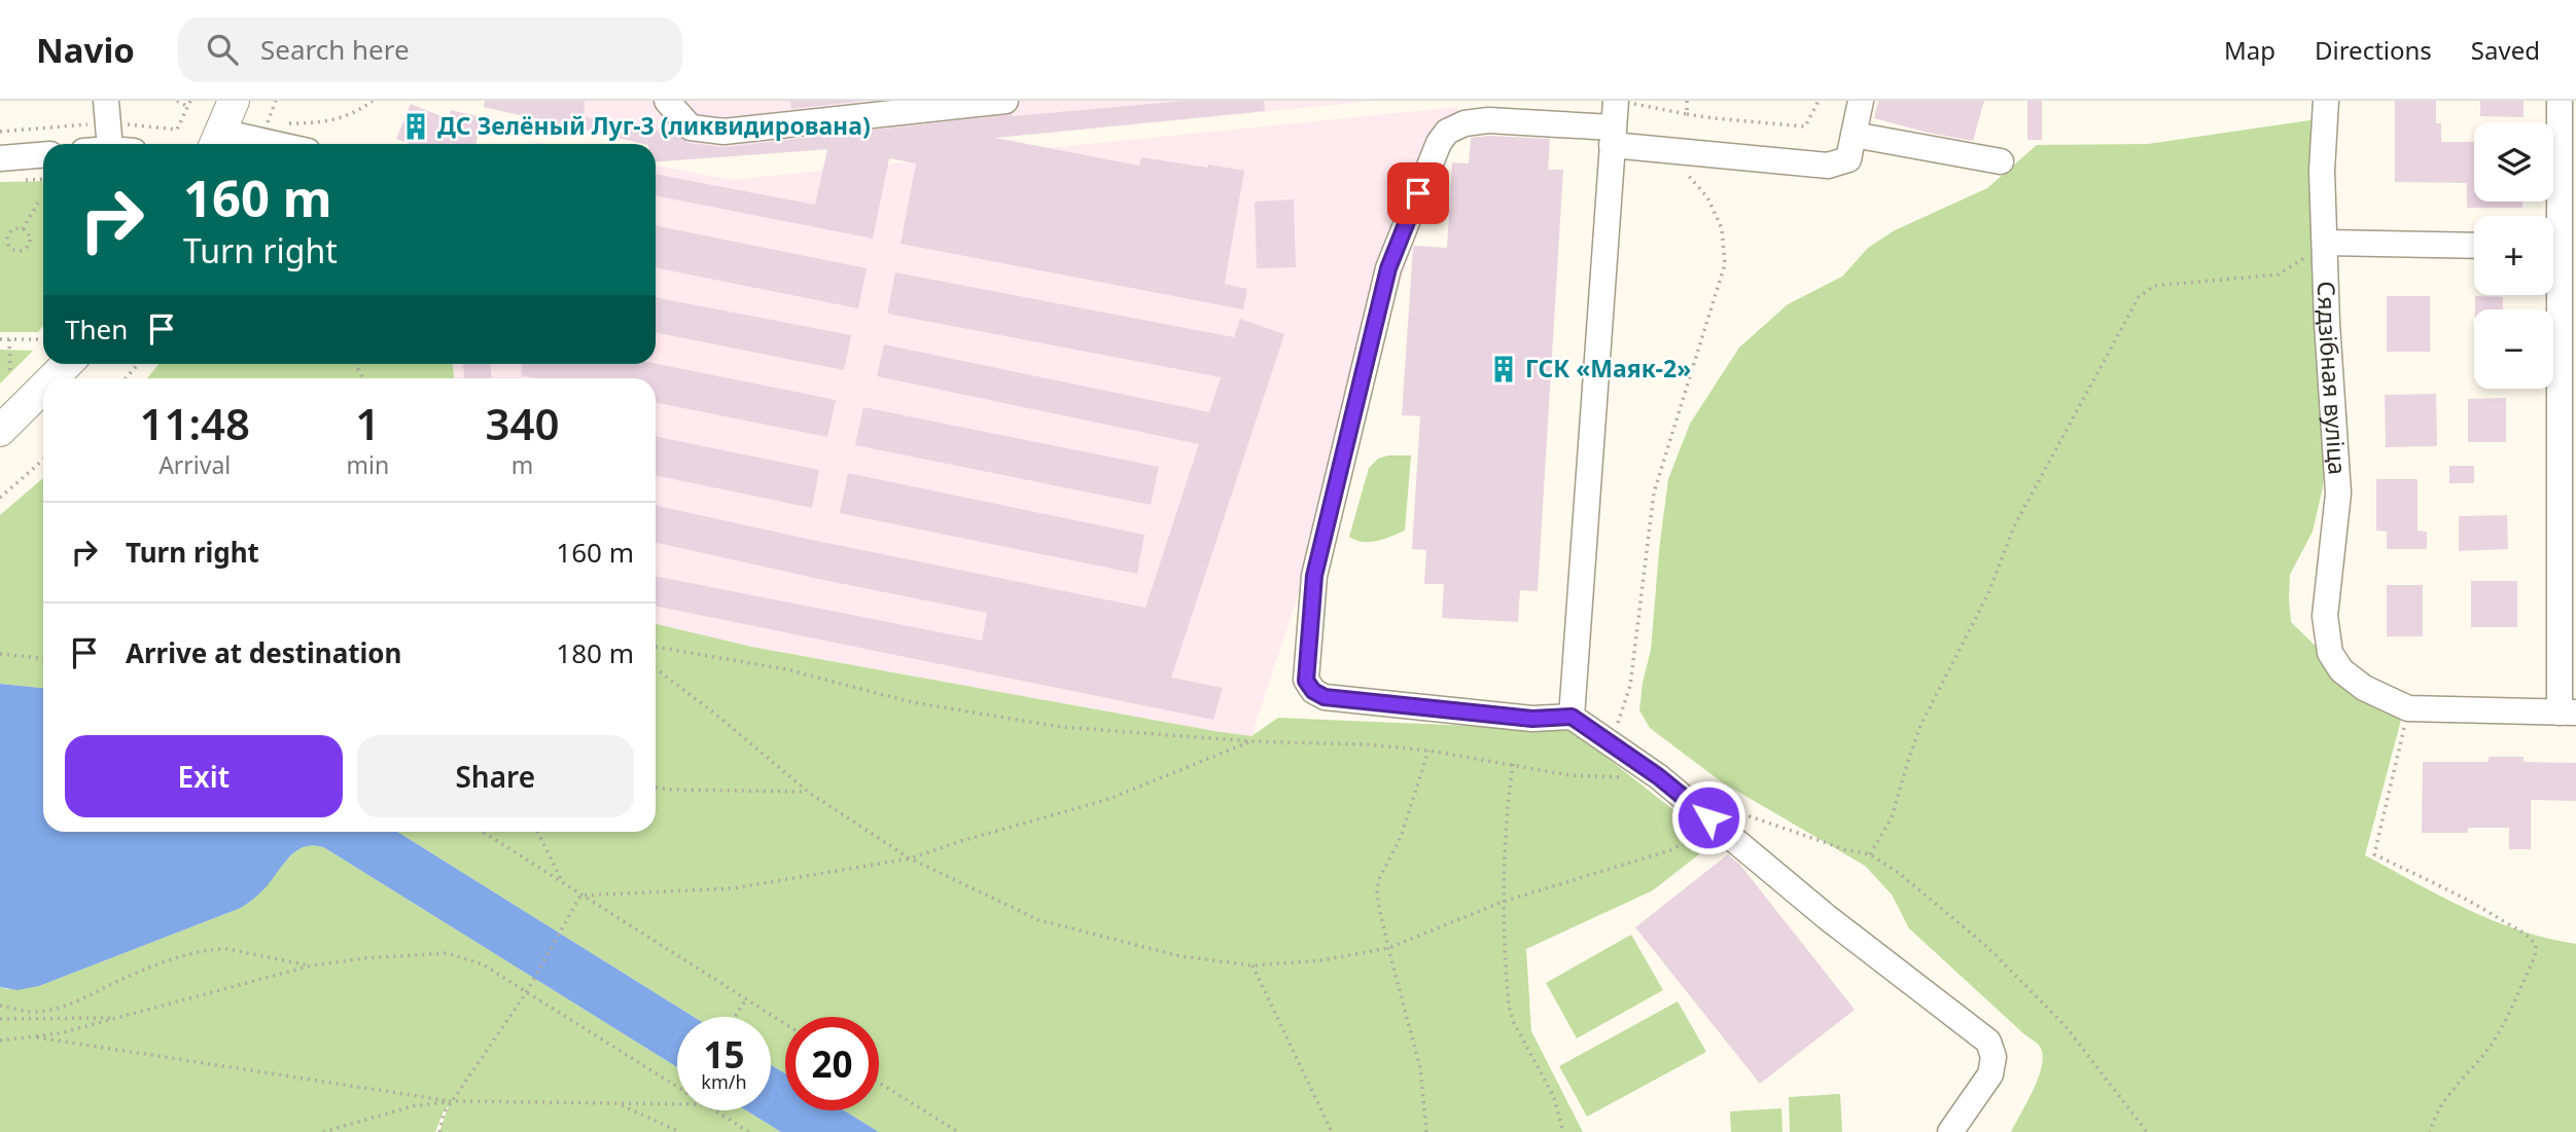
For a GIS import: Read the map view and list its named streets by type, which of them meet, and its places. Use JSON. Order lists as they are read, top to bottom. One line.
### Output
{"streets":{"street":["Сядзібная вуліца"]},"places":{"building":["ДС Зелёный Луг-3 (ликвидирована)","ГСК «Маяк-2»"]},"page":{"header":"Navio","search":"Search here","nav":["Map","Directions","Saved"],"map_buttons":["+","−"],"turn":["160 m","Turn right"],"then":"Then","eta":["11:48","Arrival","1","min","340","m"],"list":[{"name":"Turn right","value":"160 m"},{"name":"Arrive at destination","value":"180 m"}],"buttons":["Exit","Share"],"speed":"15 km/h","limit":"20"}}
